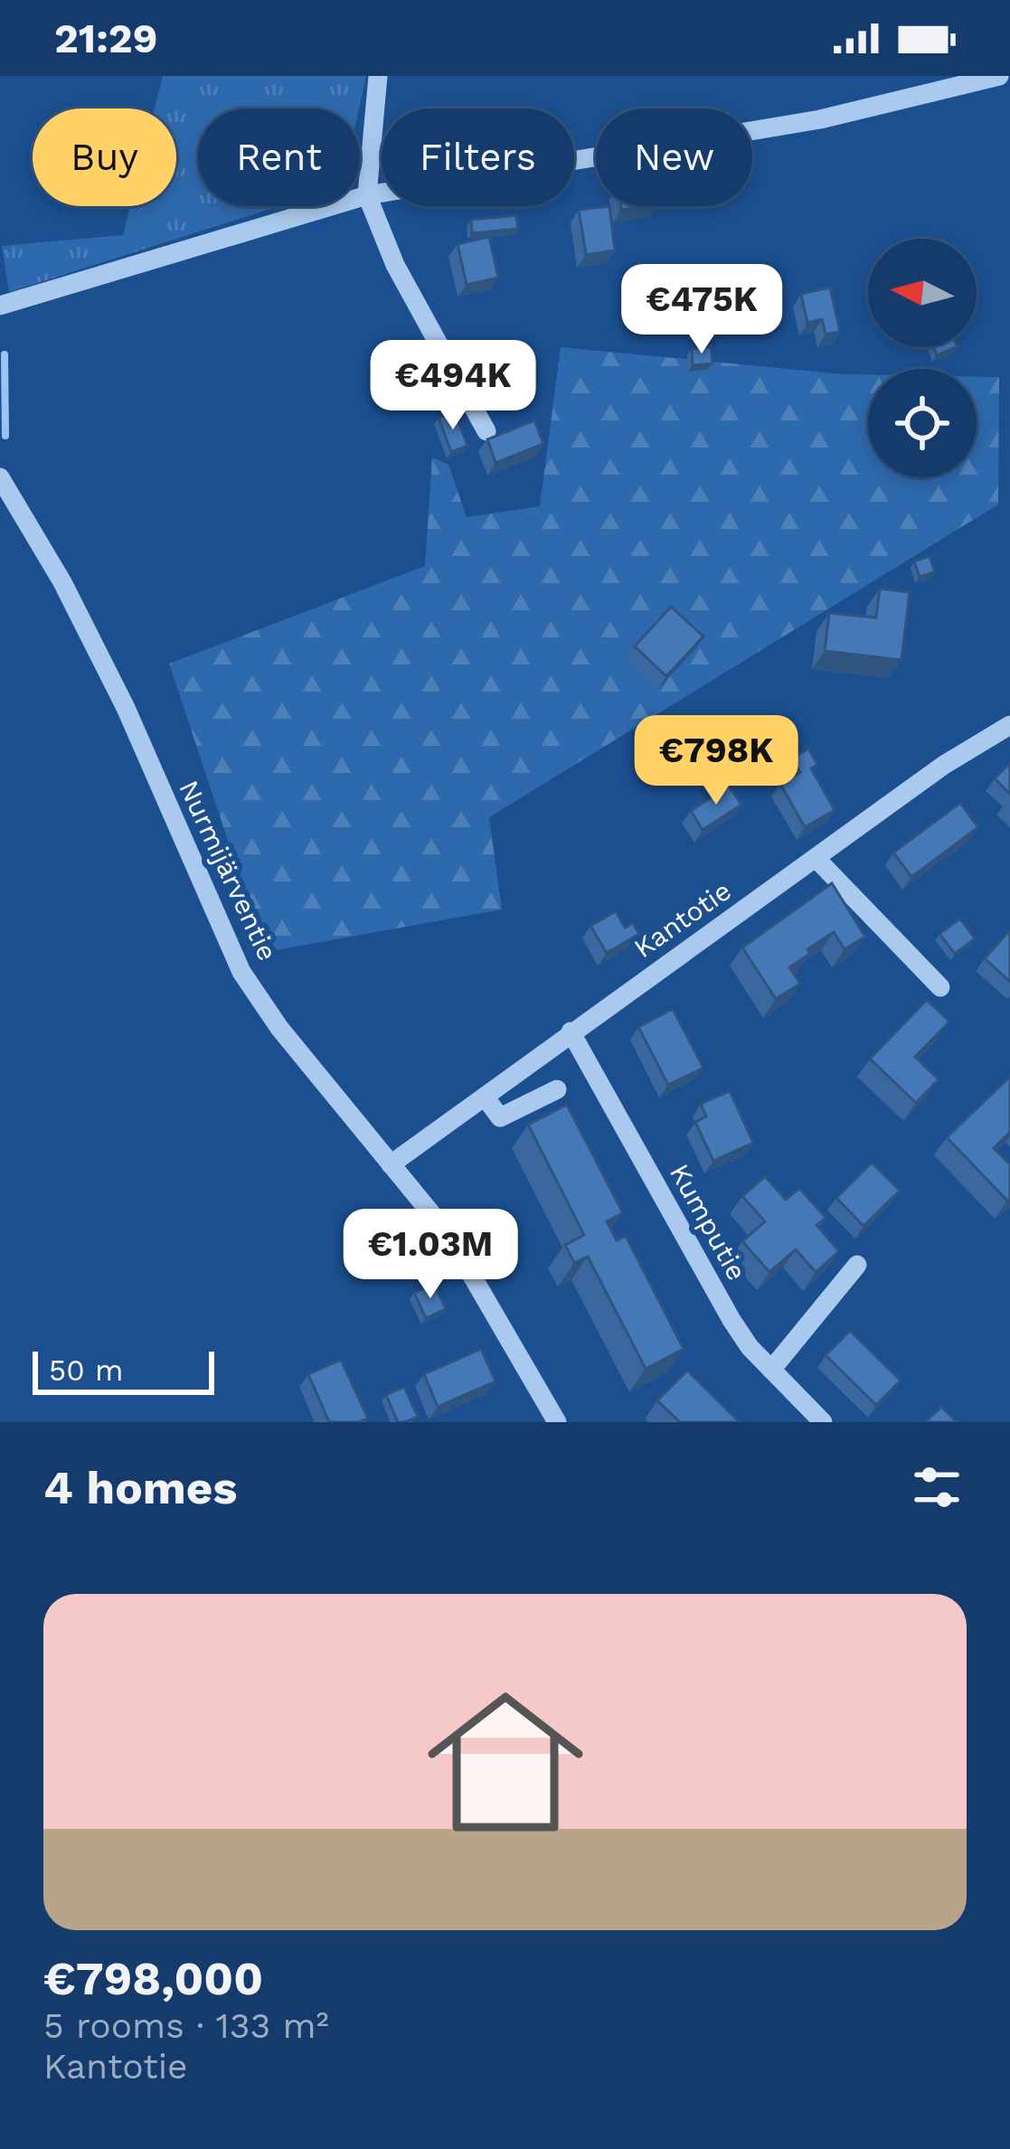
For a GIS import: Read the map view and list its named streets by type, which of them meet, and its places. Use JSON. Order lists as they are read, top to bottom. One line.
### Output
{"streets":{"street":["Nurmijärventie","Kantotie","Kumputie"]},"crossings":[["Nurmijärventie","Kantotie"],["Kantotie","Kumputie"]],"scale_bar":"50 m","north":"left","page":{"status":"21:29","chip":["Buy","Rent","Filters","New"],"price":["€475K","€494K","€798K","€1.03M"],"scale":"50 m","heading":"4 homes","list":[{"name":"€798,000","note":"5 rooms · 133 m² · Kantotie"}]}}
